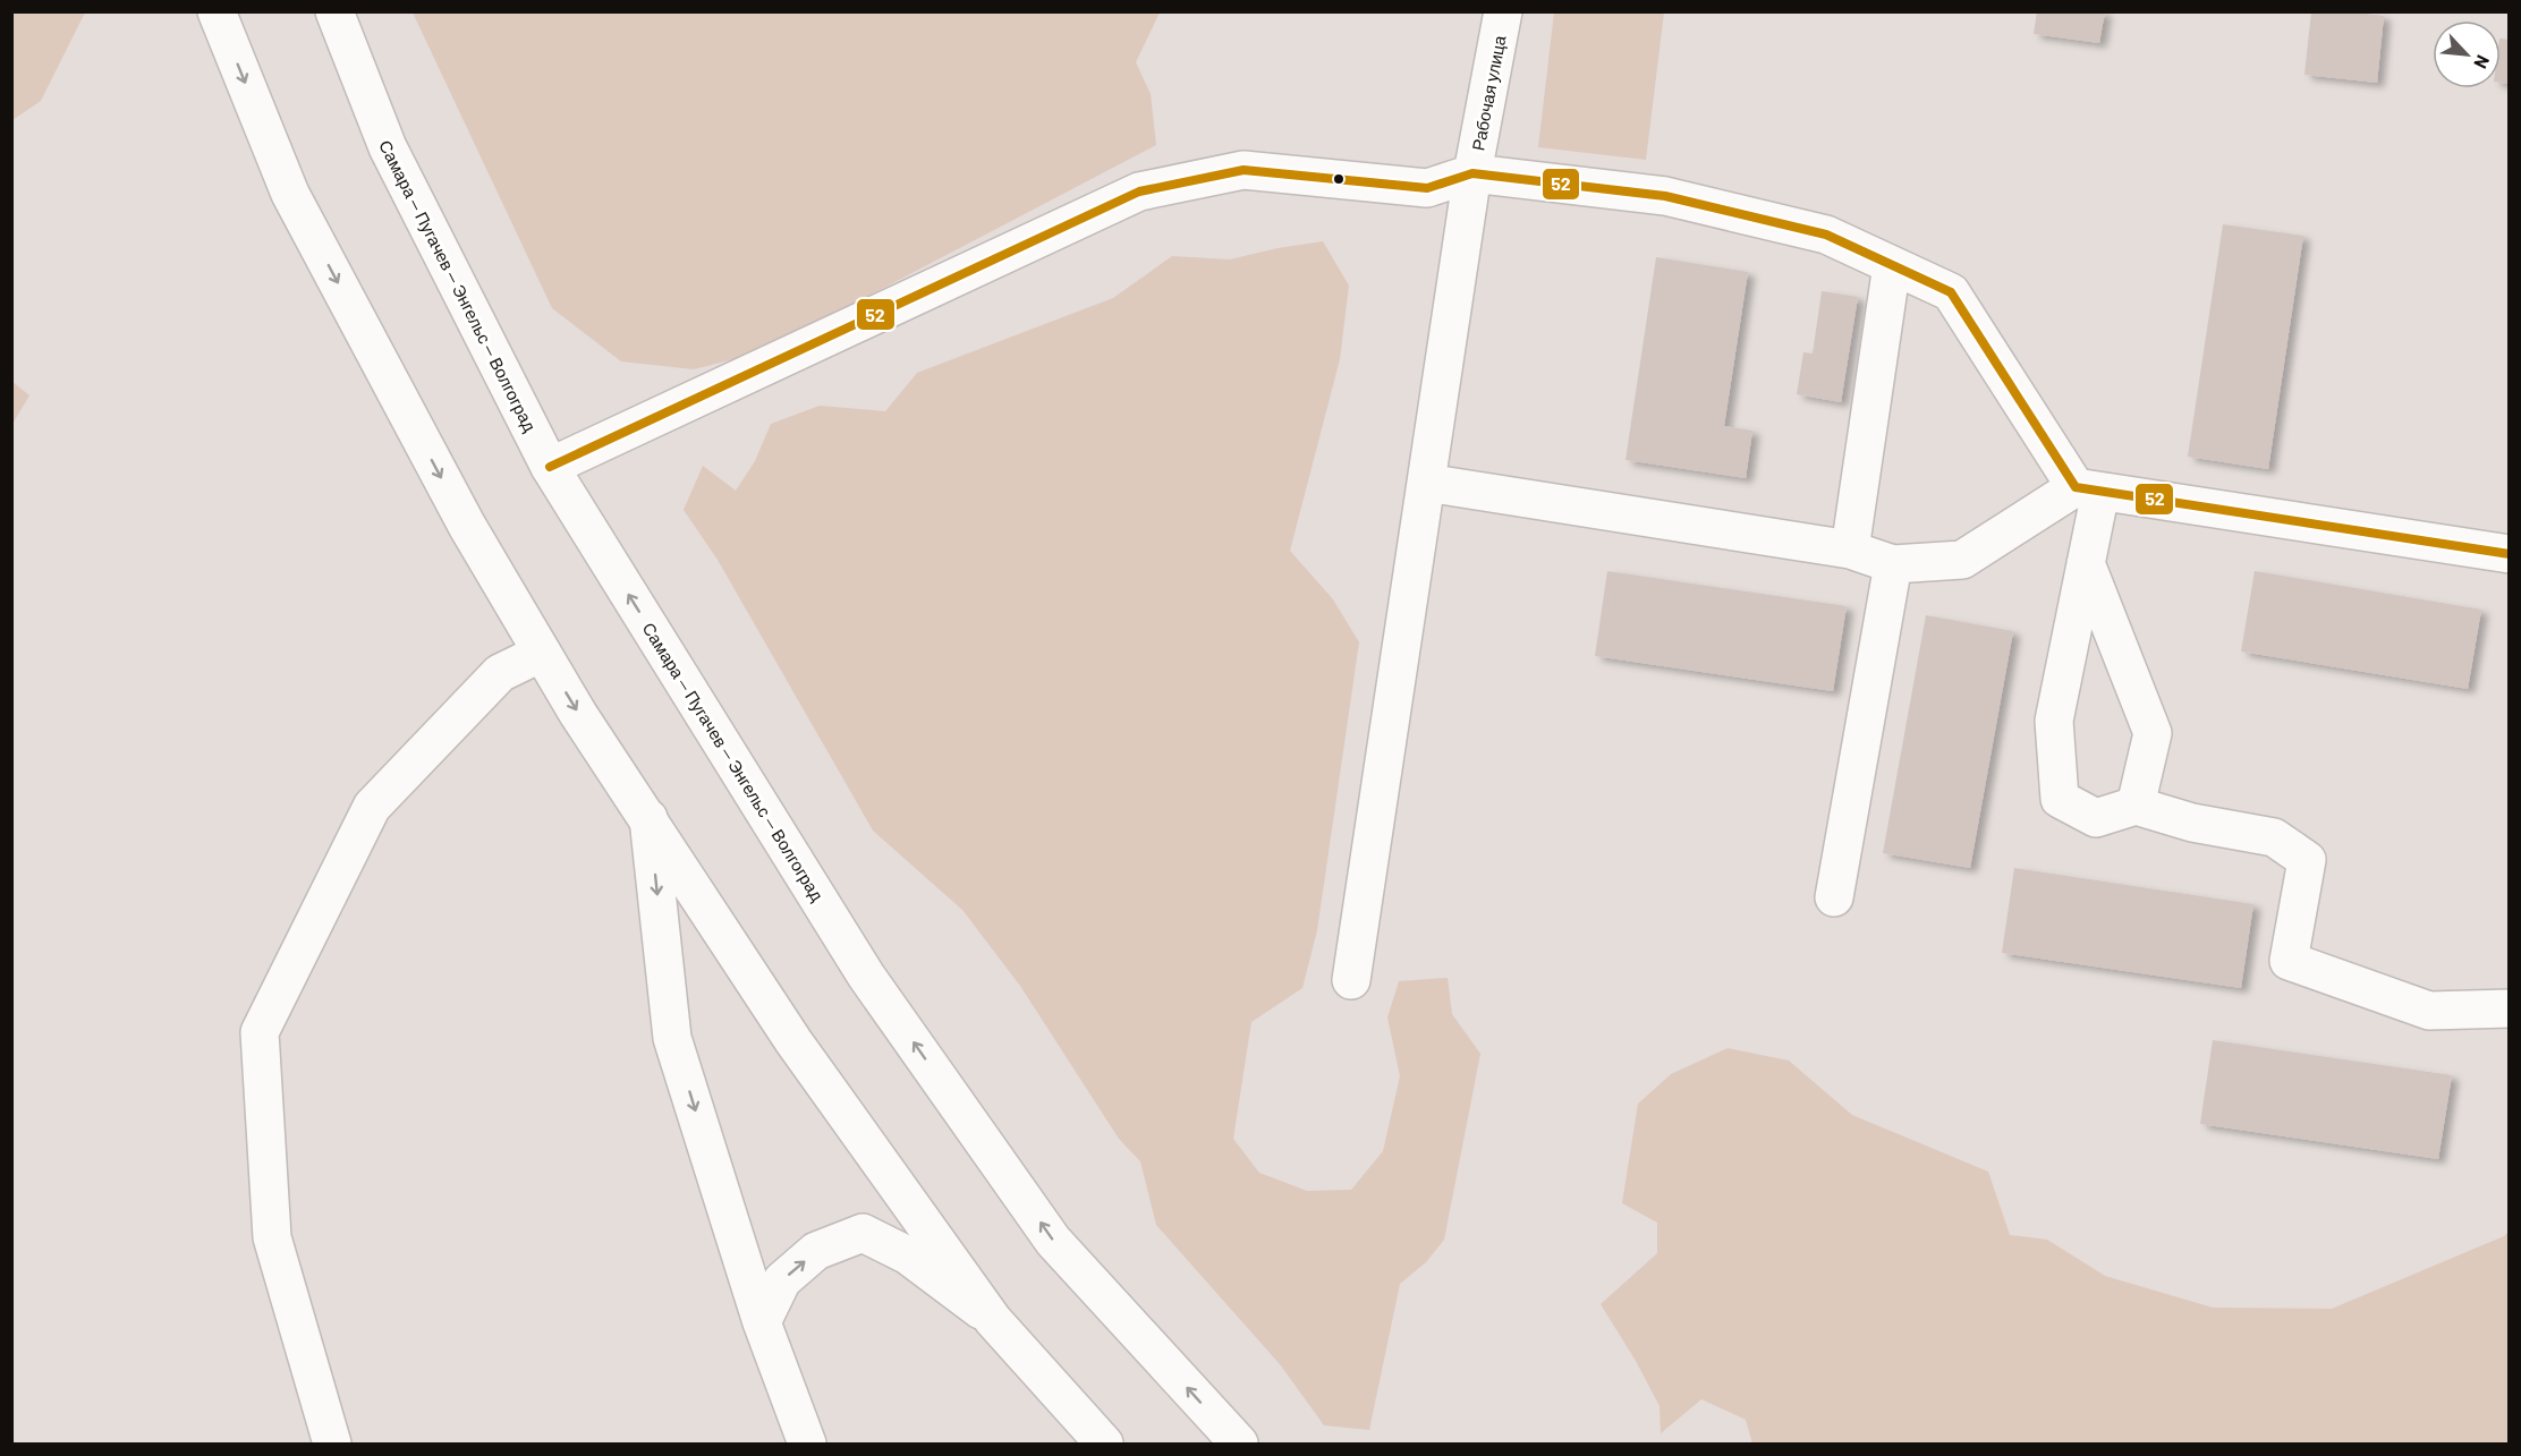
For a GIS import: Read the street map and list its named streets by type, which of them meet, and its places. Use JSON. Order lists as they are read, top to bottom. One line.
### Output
{"streets":{"main road":["Рабочая улица","Самара — Пугачев — Энгельс — Волгоград"]},"lines":["transit line 52"],"north":"bottom right"}
